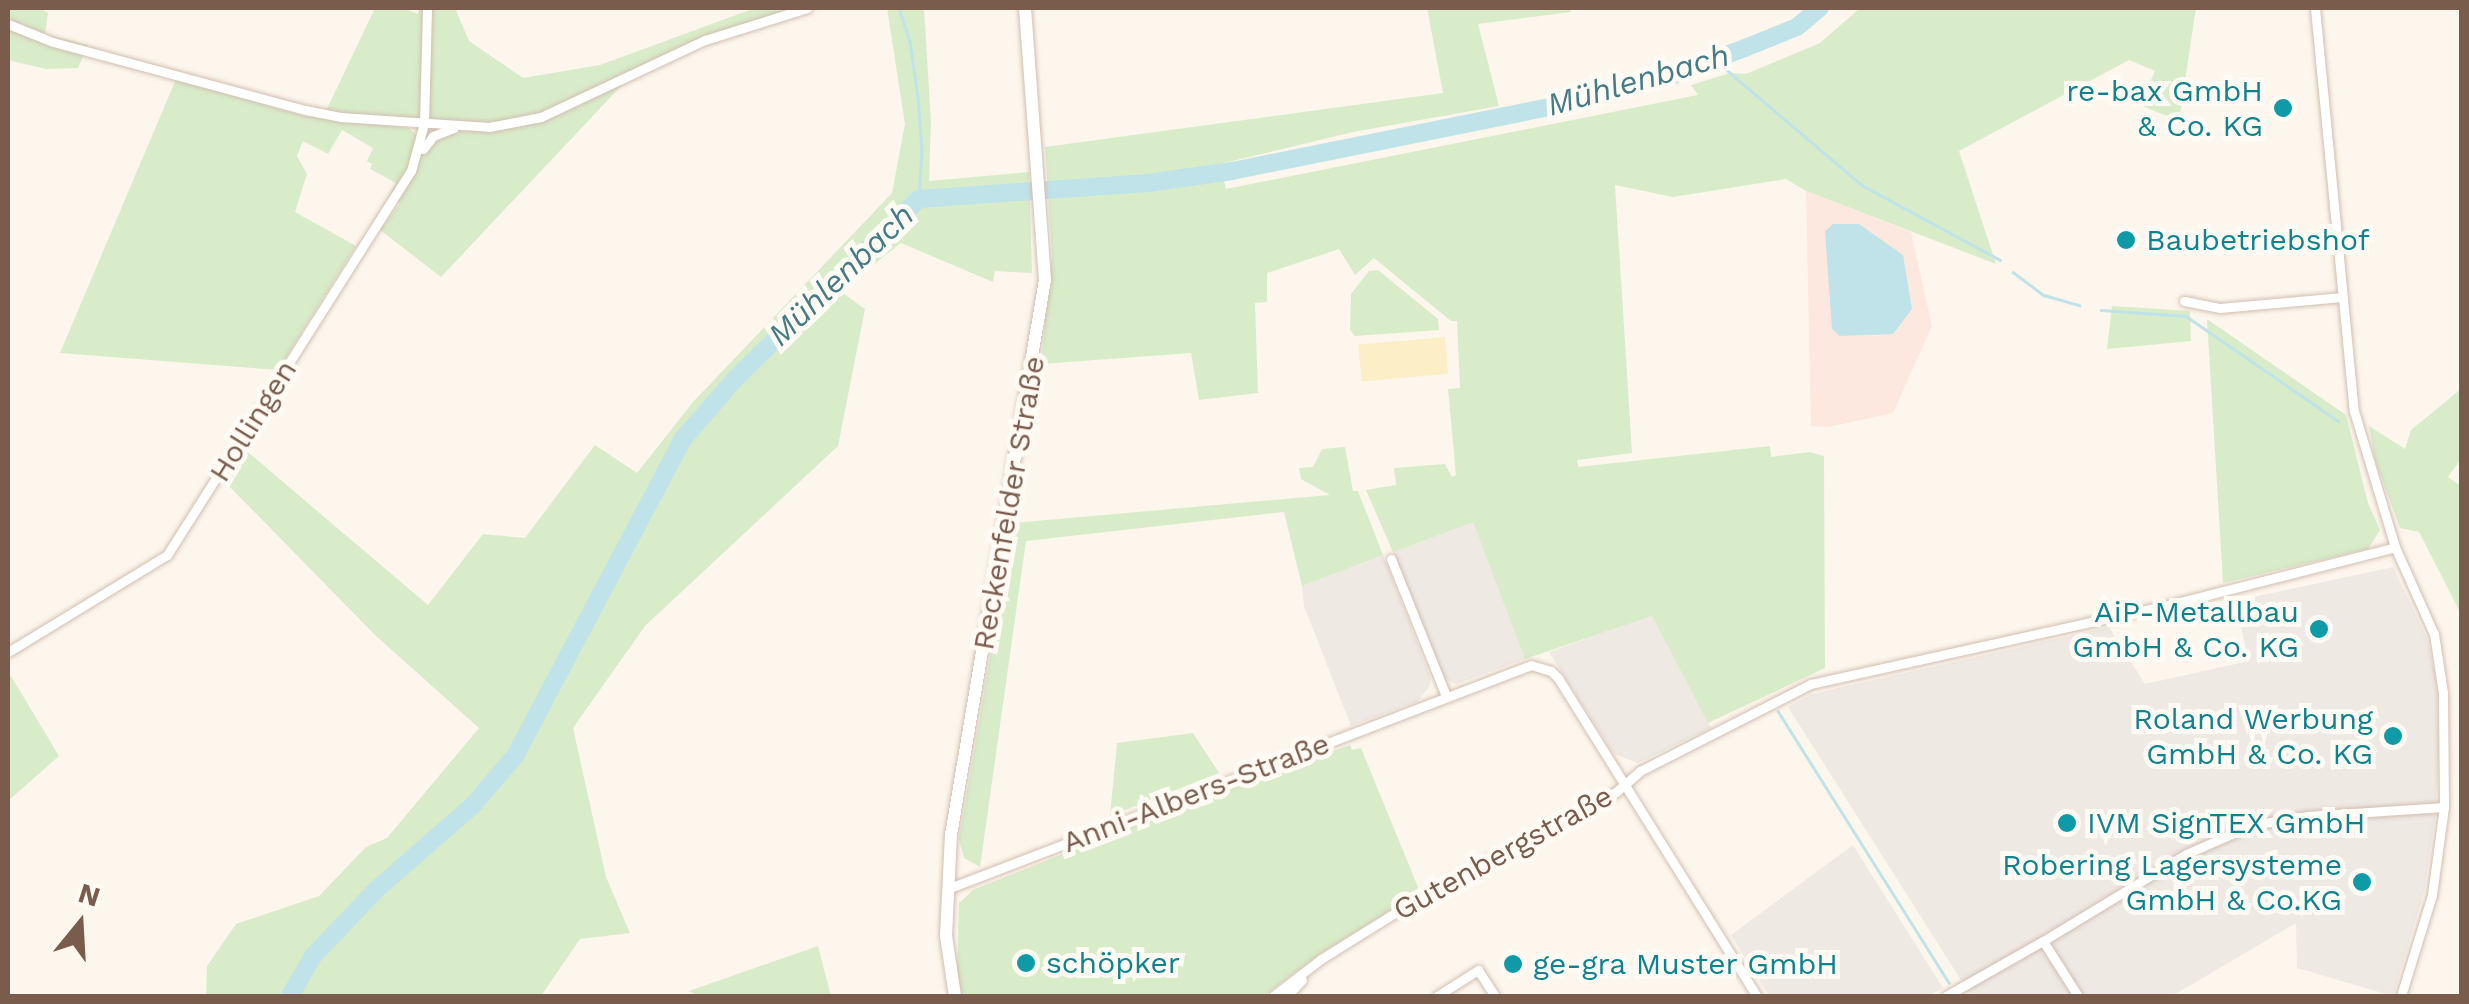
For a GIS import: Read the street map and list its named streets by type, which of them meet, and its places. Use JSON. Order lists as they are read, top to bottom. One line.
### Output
{"streets":{"street":["Hollingen","Reckenfelder Straße","Anni-Albers-Straße","Gutenbergstraße"]},"crossings":[["Reckenfelder Straße","Anni-Albers-Straße"],["Anni-Albers-Straße","Gutenbergstraße"]],"water":["Mühlenbach"],"places":["re-bax GmbH & Co. KG","Baubetriebshof","AiP-Metallbau GmbH & Co. KG","Roland Werbung GmbH & Co. KG","IVM SignTEX GmbH","Robering Lagersysteme GmbH & Co.KG","schöpker","ge-gra Muster GmbH"],"north":"top"}
